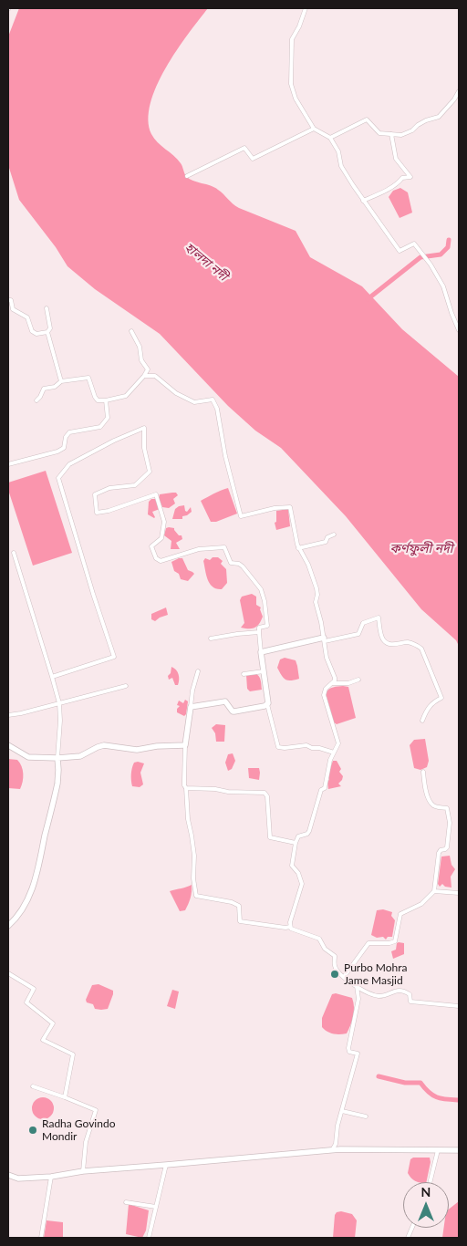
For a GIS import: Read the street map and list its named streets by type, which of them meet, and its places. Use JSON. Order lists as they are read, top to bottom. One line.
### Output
{"water":["হালদা নদী","কর্ণফুলী নদী"],"places":["Purbo Mohra Jame Masjid","Radha Govindo Mondir"],"north":"top"}
